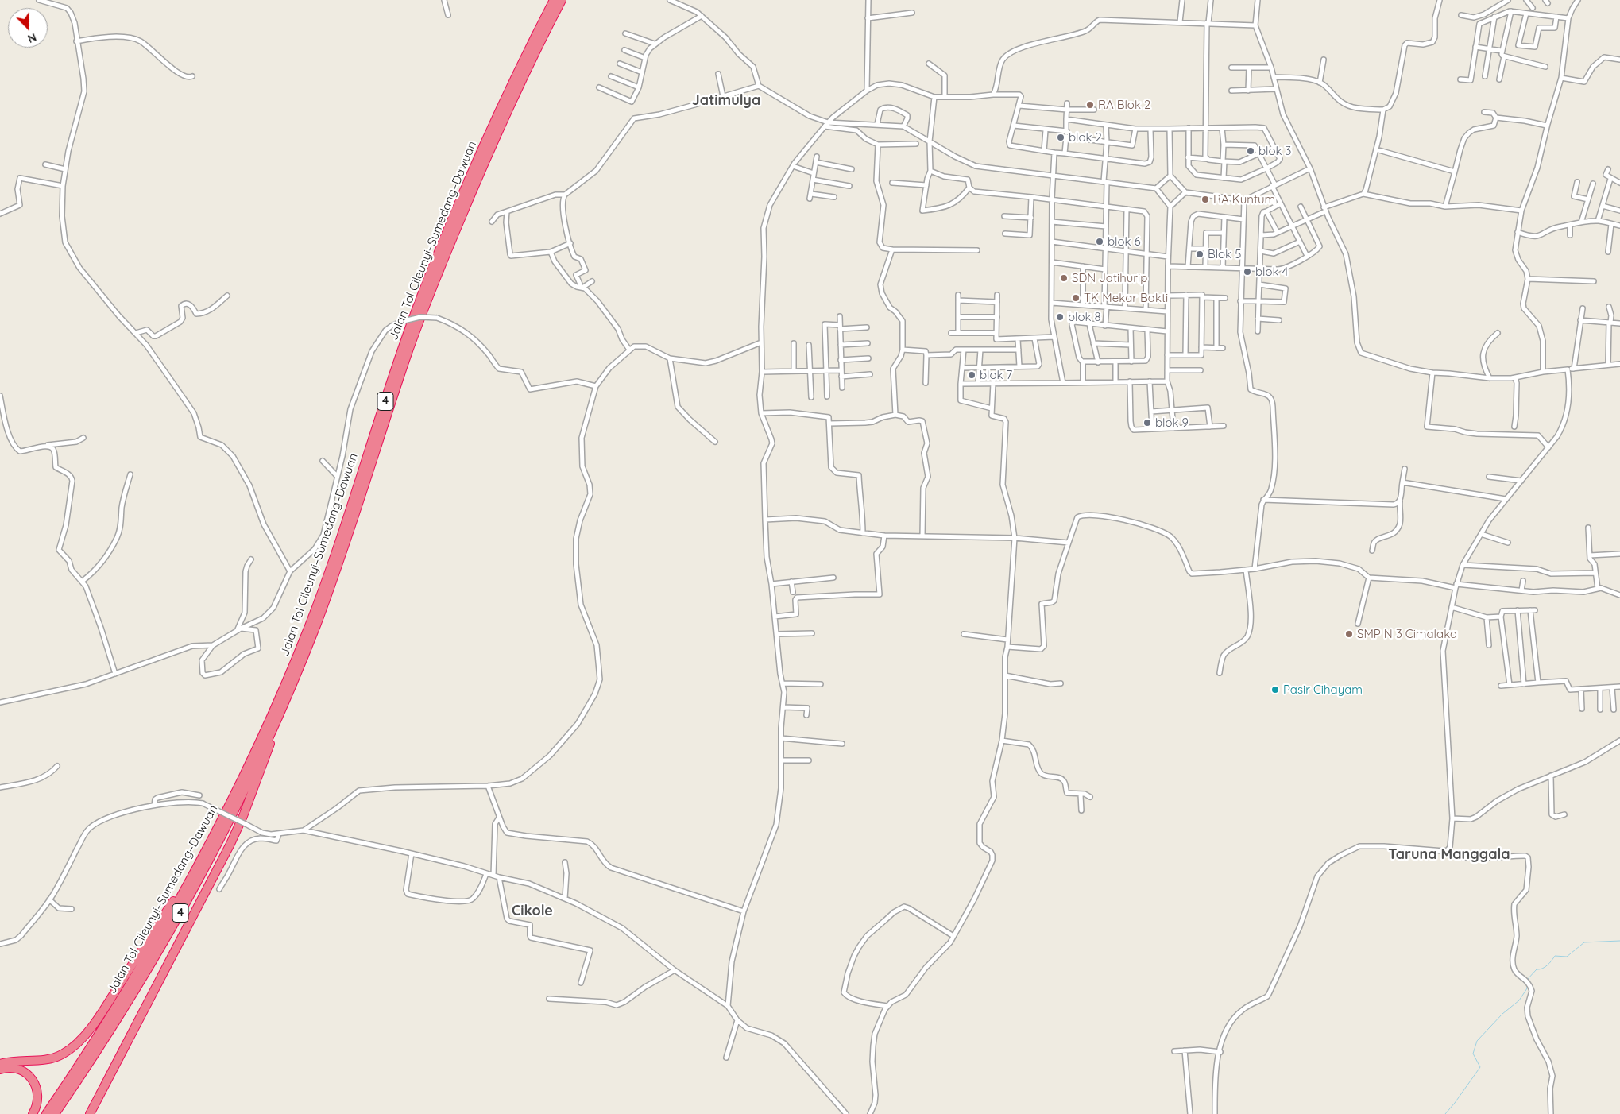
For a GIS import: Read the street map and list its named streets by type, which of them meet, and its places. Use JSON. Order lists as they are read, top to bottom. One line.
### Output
{"streets":{"highway":["Jalan Tol Cileunyi–Sumedang–Dawuan","4"]},"districts":["Jatimulya","Taruna Manggala","Cikole"],"places":["RA Blok 2","blok 2","blok 3","RA Kuntum","blok 6","Blok 5","blok 4","SDN Jatihurip","TK Mekar Bakti","blok 8","blok 7","blok 9","SMP N 3 Cimalaka","Pasir Cihayam"],"north":"bottom"}
